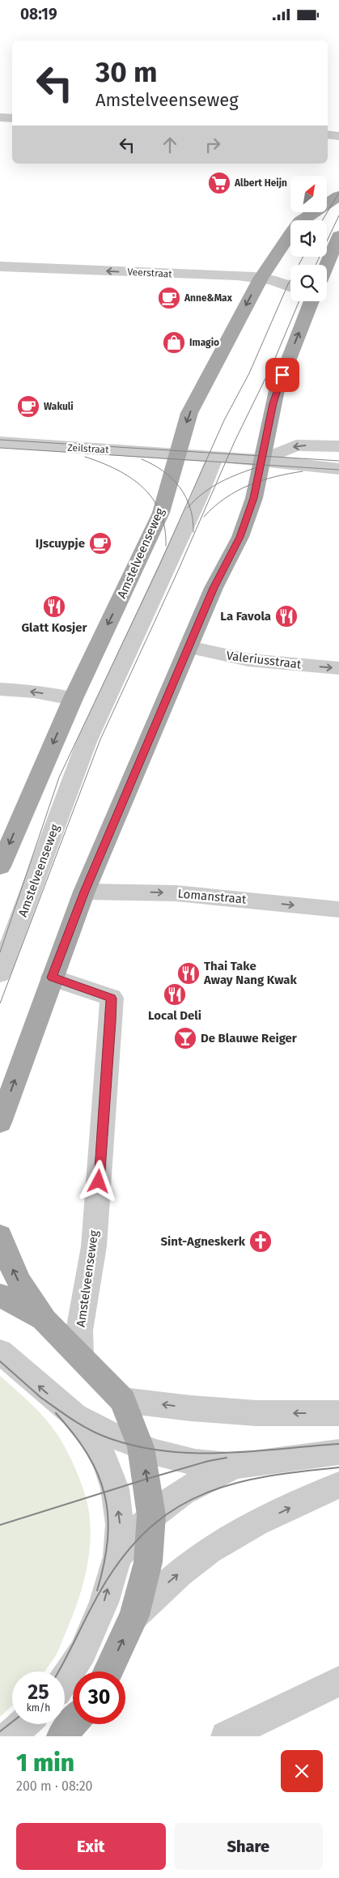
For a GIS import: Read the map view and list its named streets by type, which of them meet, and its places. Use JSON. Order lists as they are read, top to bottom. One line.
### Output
{"streets":{"main road":["Amstelveenseweg"],"street":["Veerstraat","Zeilstraat","Valeriusstraat","Lomanstraat"]},"crossings":[["Veerstraat","Amstelveenseweg"],["Zeilstraat","Amstelveenseweg"]],"one_way":["Veerstraat","Valeriusstraat","Lomanstraat"],"places":{"supermarket":["Albert Heijn"],"cafe":["Anne&Max","Wakuli","IJscuypje"],"shop":["Imagio"],"restaurant":["Glatt Kosjer","La Favola","Thai Take Away Nang Kwak","Local Deli"],"bar":["De Blauwe Reiger"],"church":["Sint-Agneskerk"]},"north":"top right","page":{"status":"08:19","turn":["30 m","Amstelveenseweg"],"speed":"25 km/h","limit":"30","heading":["1 min","200 m · 08:20"],"buttons":["Exit","Share"]}}
